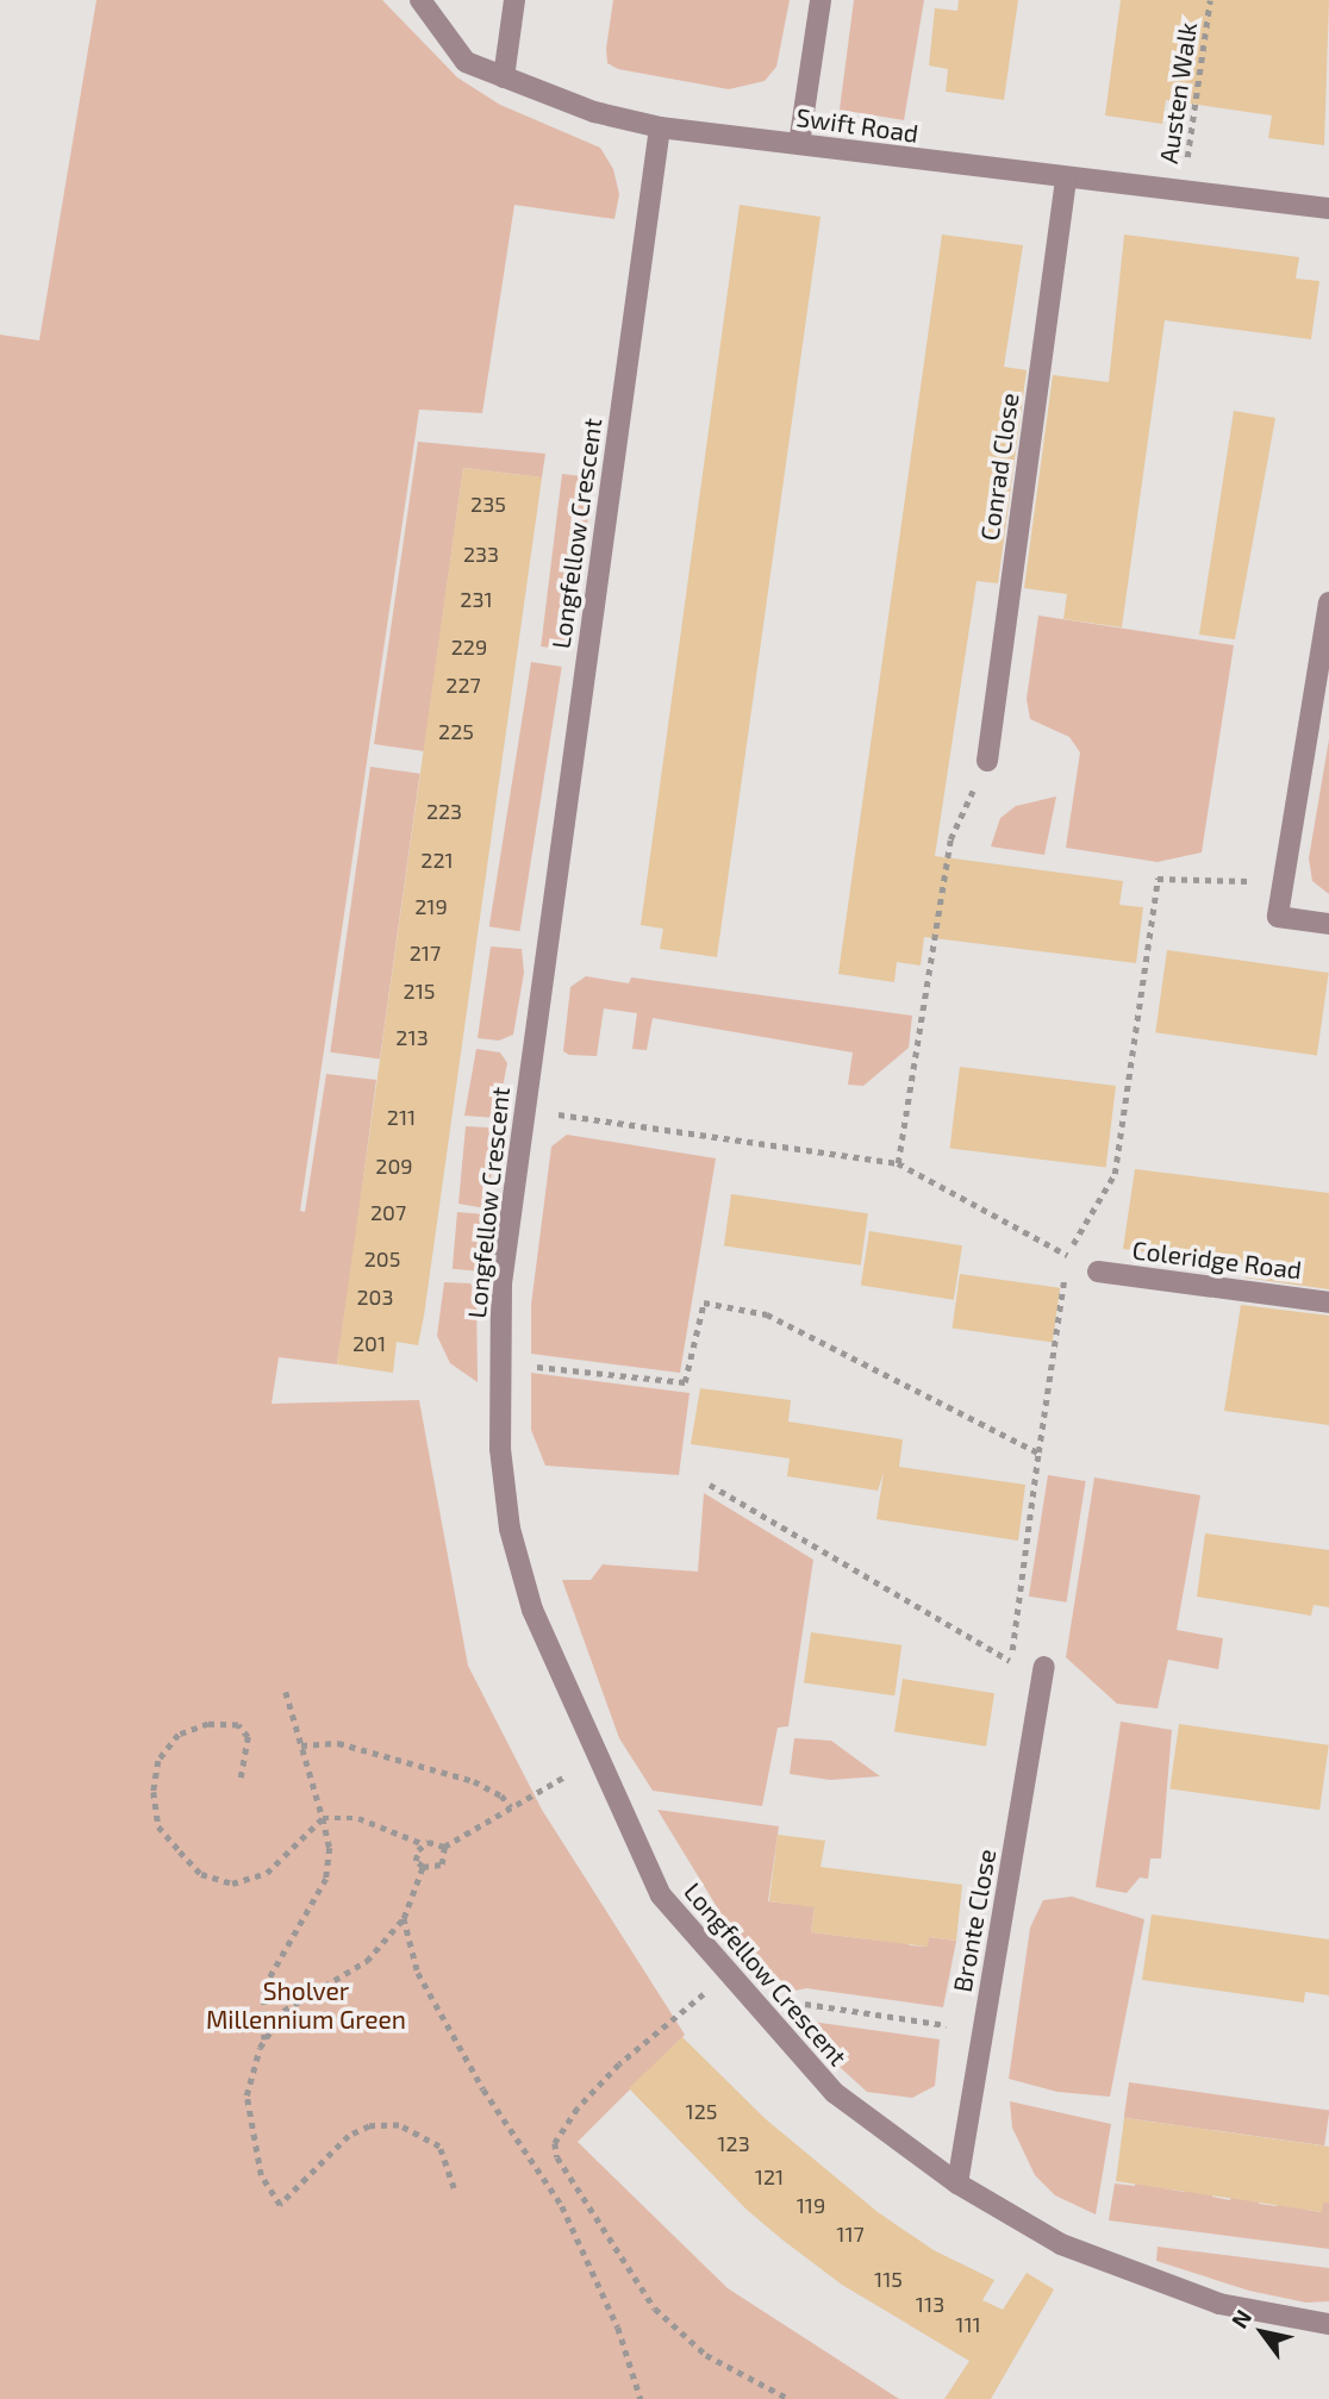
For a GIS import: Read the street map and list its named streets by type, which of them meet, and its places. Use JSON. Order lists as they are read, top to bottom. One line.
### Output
{"streets":{"street":["Swift Road","Conrad Close","Longfellow Crescent","Coleridge Road","Bronte Close"],"path":["Austen Walk"]},"crossings":[["Austen Walk","Swift Road"],["Swift Road","Conrad Close"],["Swift Road","Longfellow Crescent"],["Longfellow Crescent","Bronte Close"]],"parks":["Sholver Millennium Green"],"house_numbers":["235","233","231","229","227","225","223","221","219","217","215","213","211","209","207","205","203","201","125","123","121","119","117","115","113","111"],"north":"top left"}
